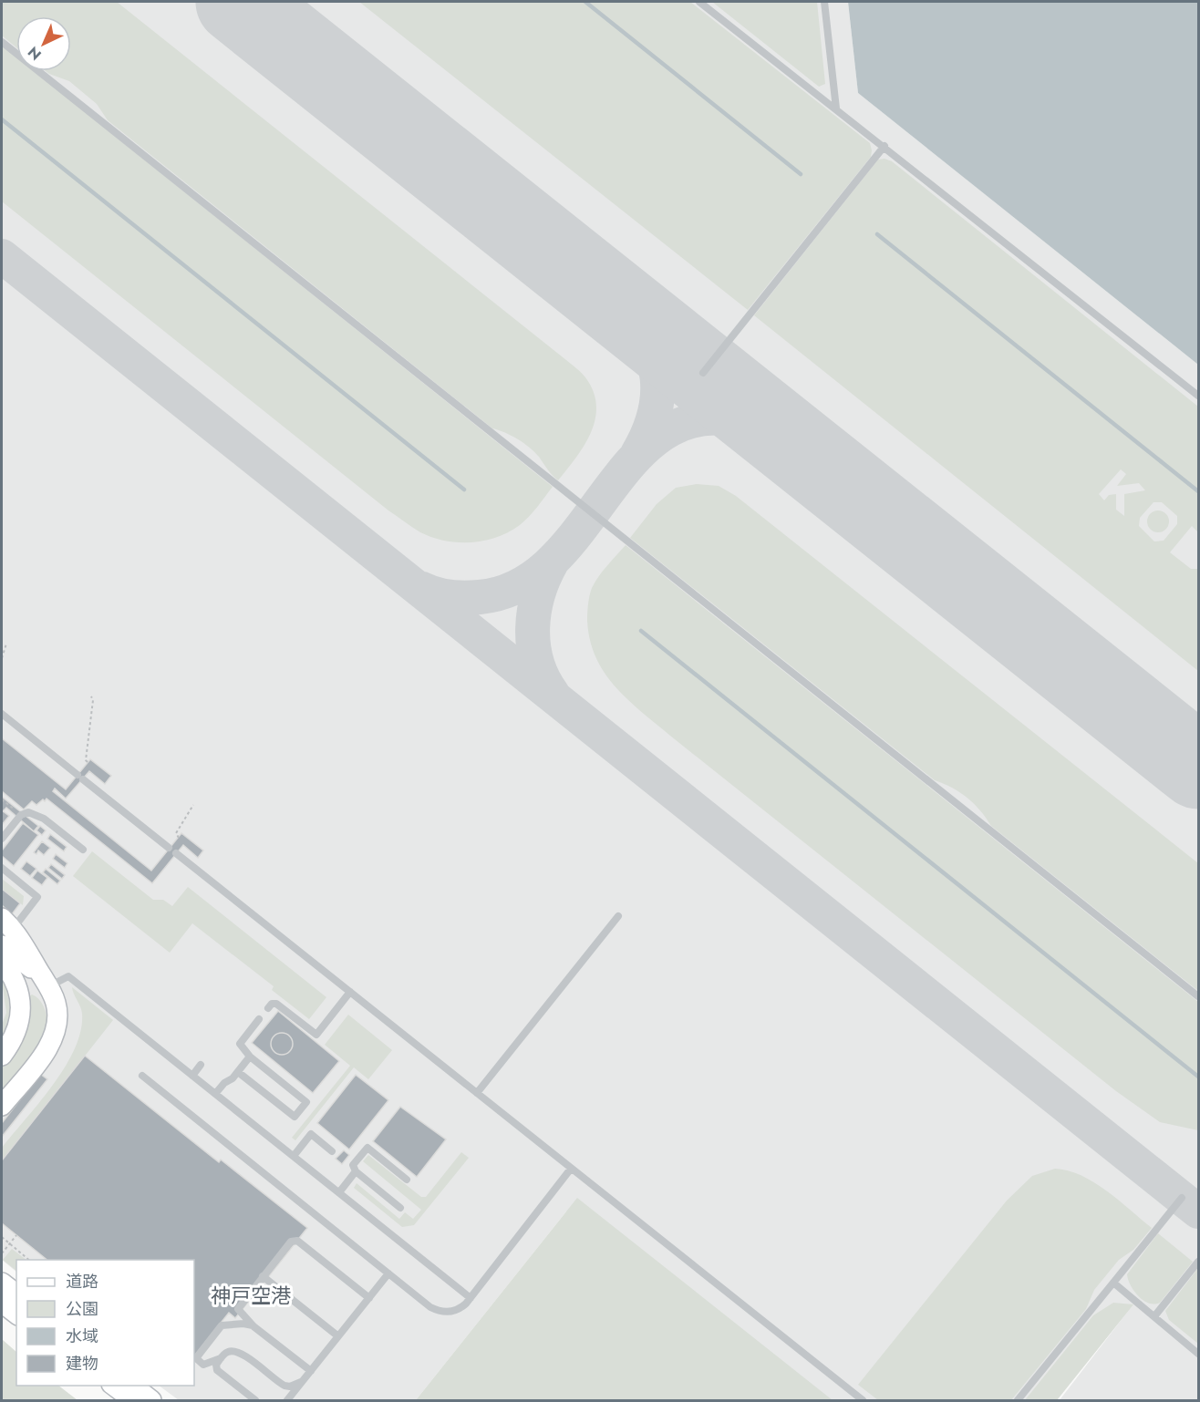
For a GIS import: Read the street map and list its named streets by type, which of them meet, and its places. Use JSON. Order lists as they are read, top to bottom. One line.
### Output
{"districts":["神戸空港"],"legend":["道路","公園","水域","建物"],"north":"bottom left"}
